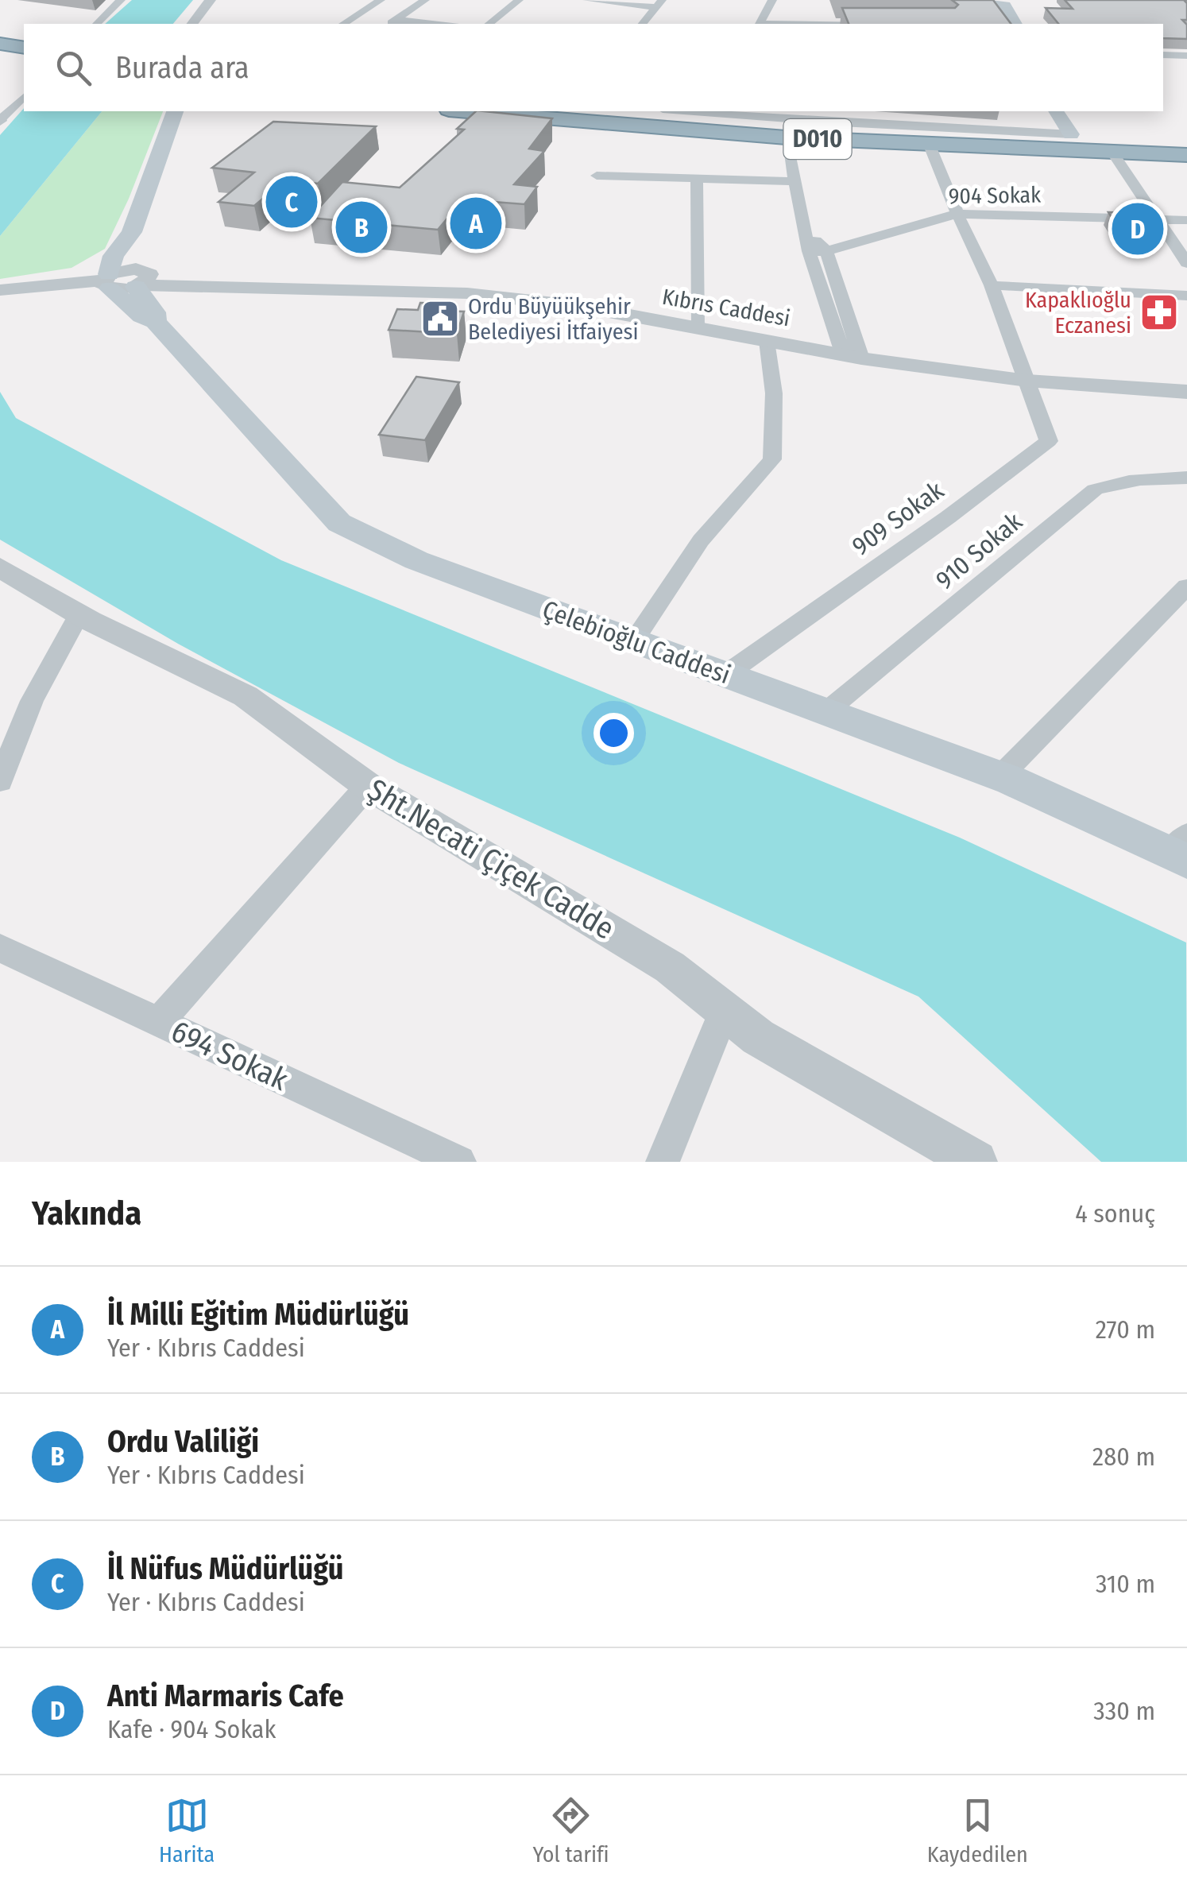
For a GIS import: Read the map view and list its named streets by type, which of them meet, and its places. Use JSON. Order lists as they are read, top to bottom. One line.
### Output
{"streets":{"highway":["D010"],"main road":["Çelebioğlu Caddesi"],"street":["904 Sokak","Kıbrıs Caddesi","909 Sokak","910 Sokak","Şht.Necati Çiçek Cadde","694 Sokak"]},"crossings":[["Kıbrıs Caddesi","909 Sokak"],["Kıbrıs Caddesi","Çelebioğlu Caddesi"],["909 Sokak","Çelebioğlu Caddesi"],["910 Sokak","Çelebioğlu Caddesi"]],"places":{"pharmacy":["Kapaklıoğlu Eczanesi"],"public building":["Ordu Büyüükşehir Belediyesi İtfaiyesi"]},"page":{"search":"Burada ara","pins":["C","A","B","D"],"heading":["Yakında","4 sonuç"],"list":[{"mark":"A","name":"İl Milli Eğitim Müdürlüğü","note":"Yer · Kıbrıs Caddesi","value":"270 m"},{"mark":"B","name":"Ordu Valiliği","note":"Yer · Kıbrıs Caddesi","value":"280 m"},{"mark":"C","name":"İl Nüfus Müdürlüğü","note":"Yer · Kıbrıs Caddesi","value":"310 m"},{"mark":"D","name":"Anti Marmaris Cafe","note":"Kafe · 904 Sokak","value":"330 m"}],"nav":["Harita","Yol tarifi","Kaydedilen"]}}
